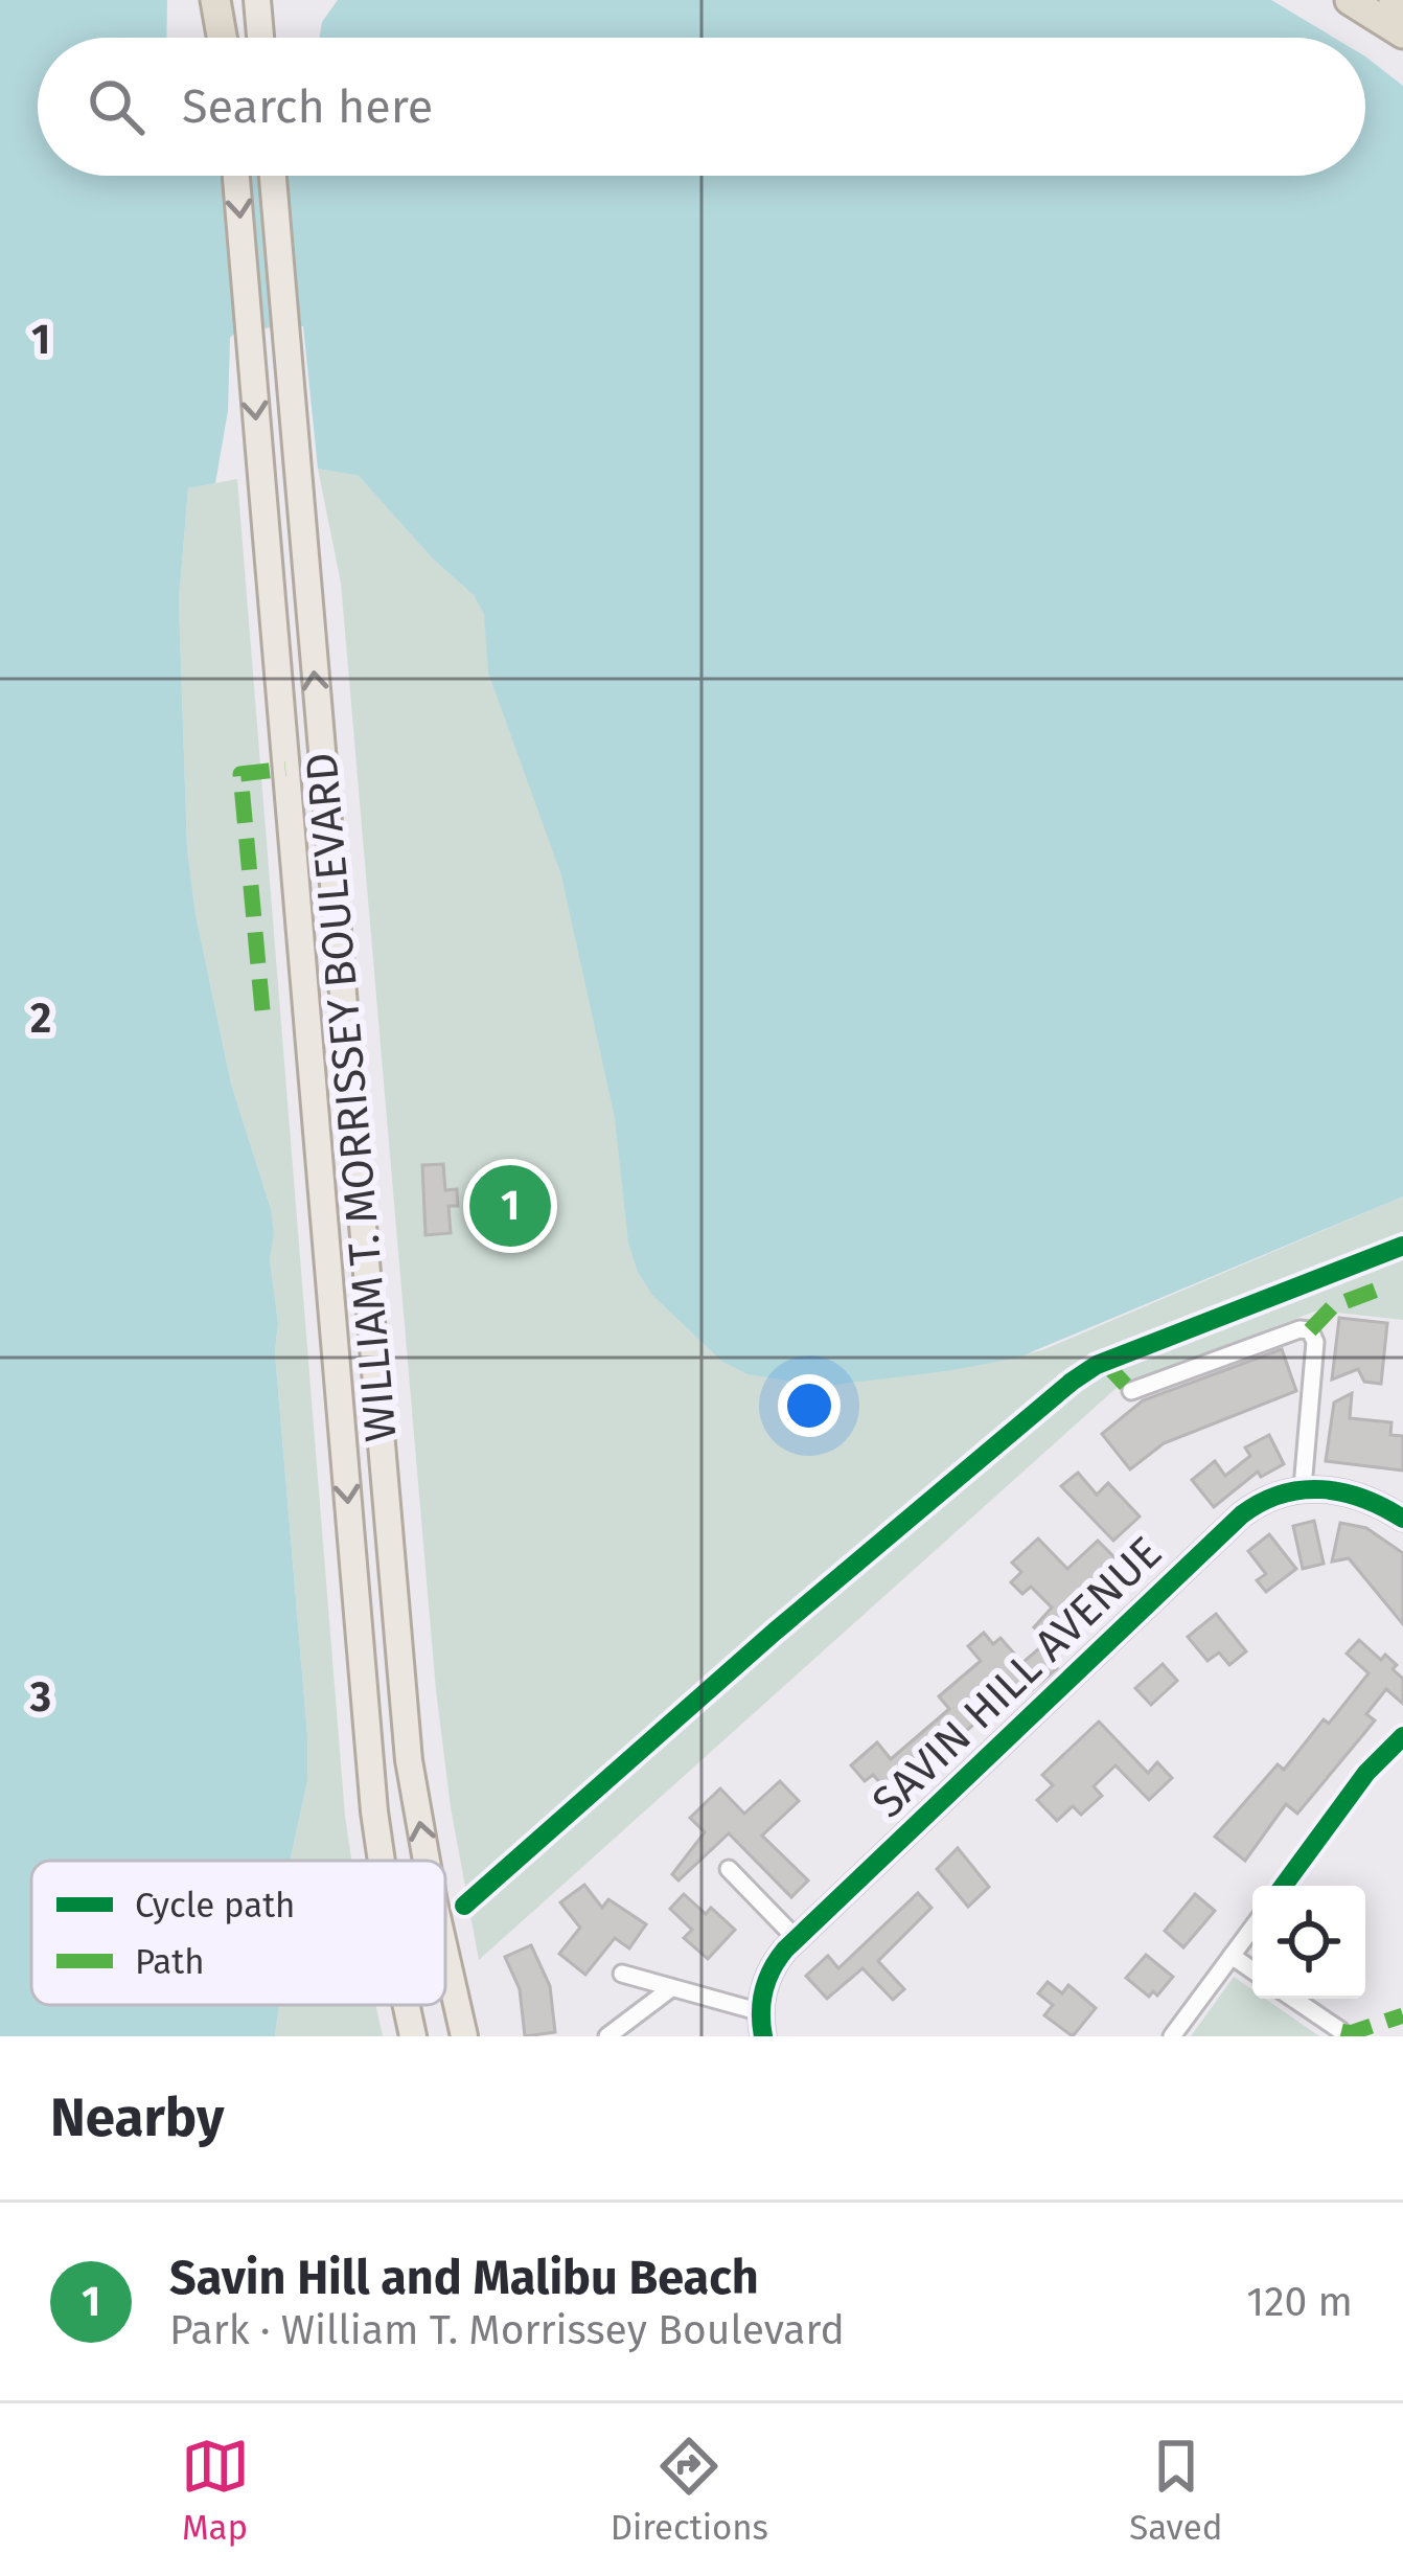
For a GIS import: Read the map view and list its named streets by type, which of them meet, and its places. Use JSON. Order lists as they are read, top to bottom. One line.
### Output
{"streets":{"main road":["WILLIAM T. MORRISSEY BOULEVARD"],"street":["SAVIN HILL AVENUE"]},"legend":["Cycle path","Path"],"page":{"search":"Search here","pins":"1","heading":"Nearby","list":[{"mark":"1","name":"Savin Hill and Malibu Beach","note":"Park · William T. Morrissey Boulevard","value":"120 m"}],"nav":["Map","Directions","Saved"]},"grid":{"rows":["1","2","3"]}}
